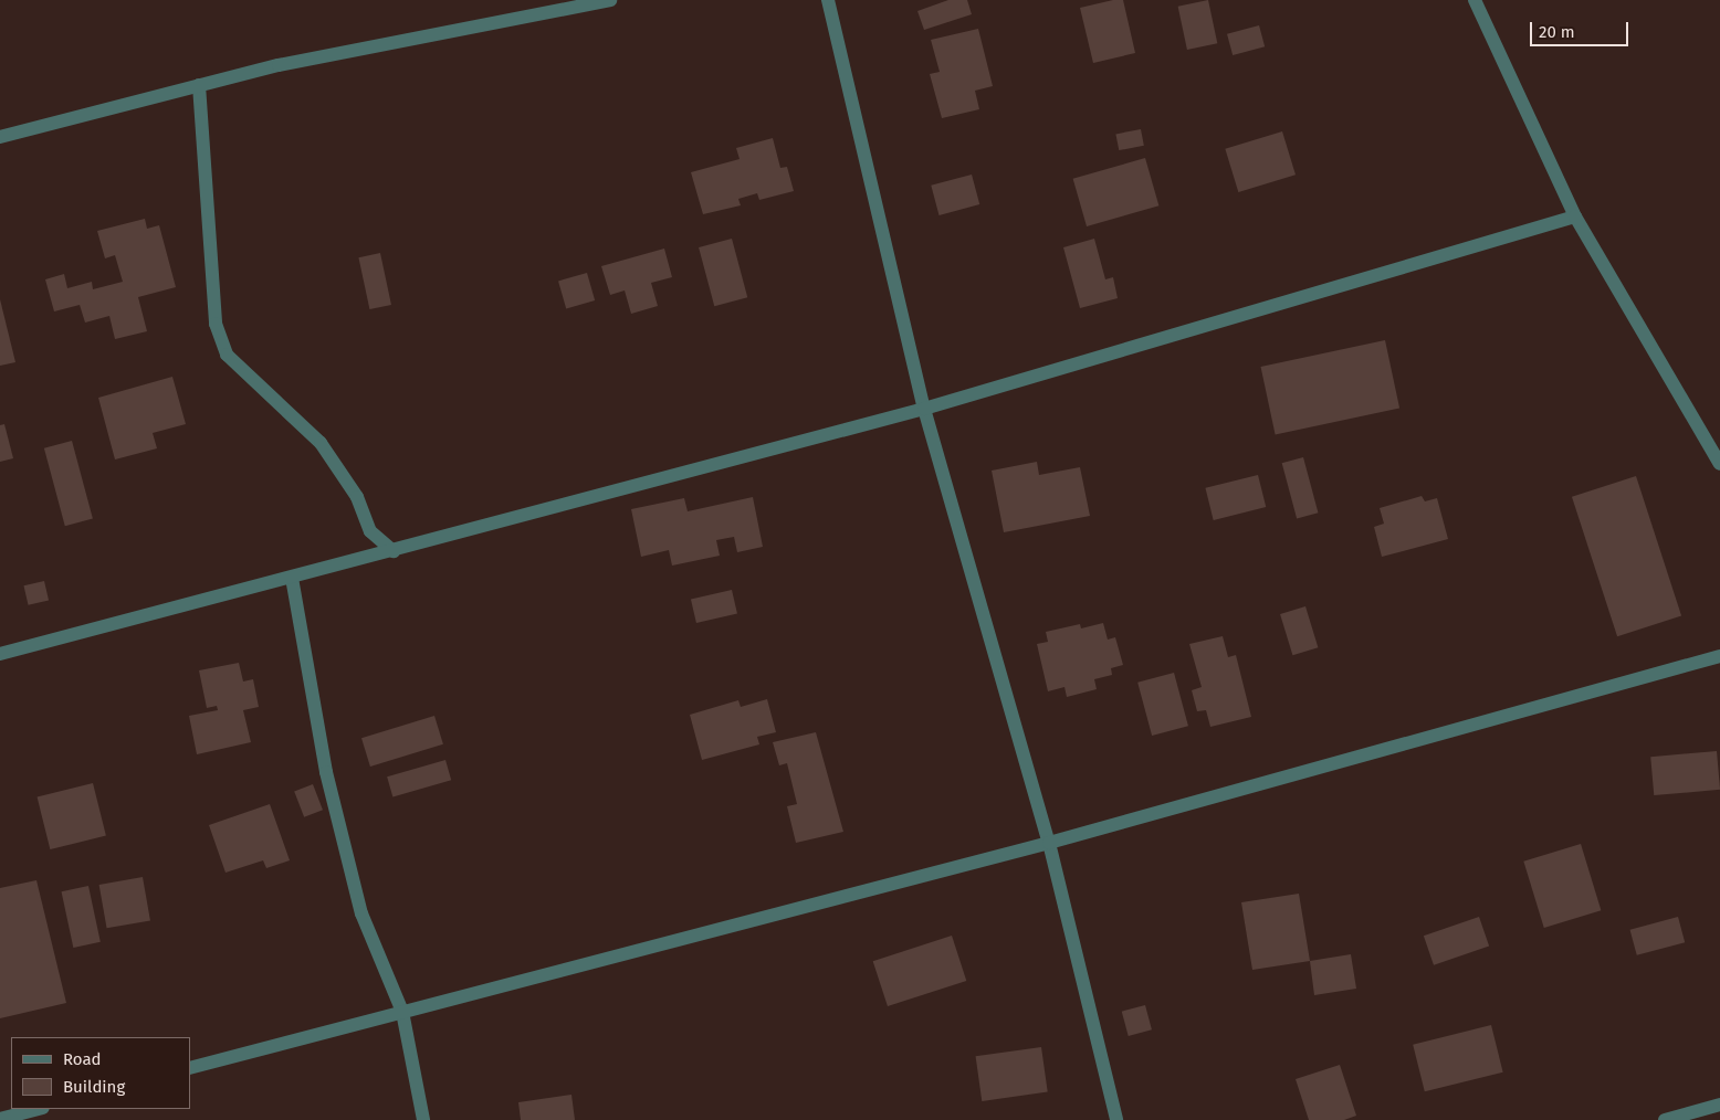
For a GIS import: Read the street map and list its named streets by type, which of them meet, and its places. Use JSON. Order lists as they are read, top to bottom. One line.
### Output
{"legend":["Road","Building"],"scale_bar":"20 m"}
